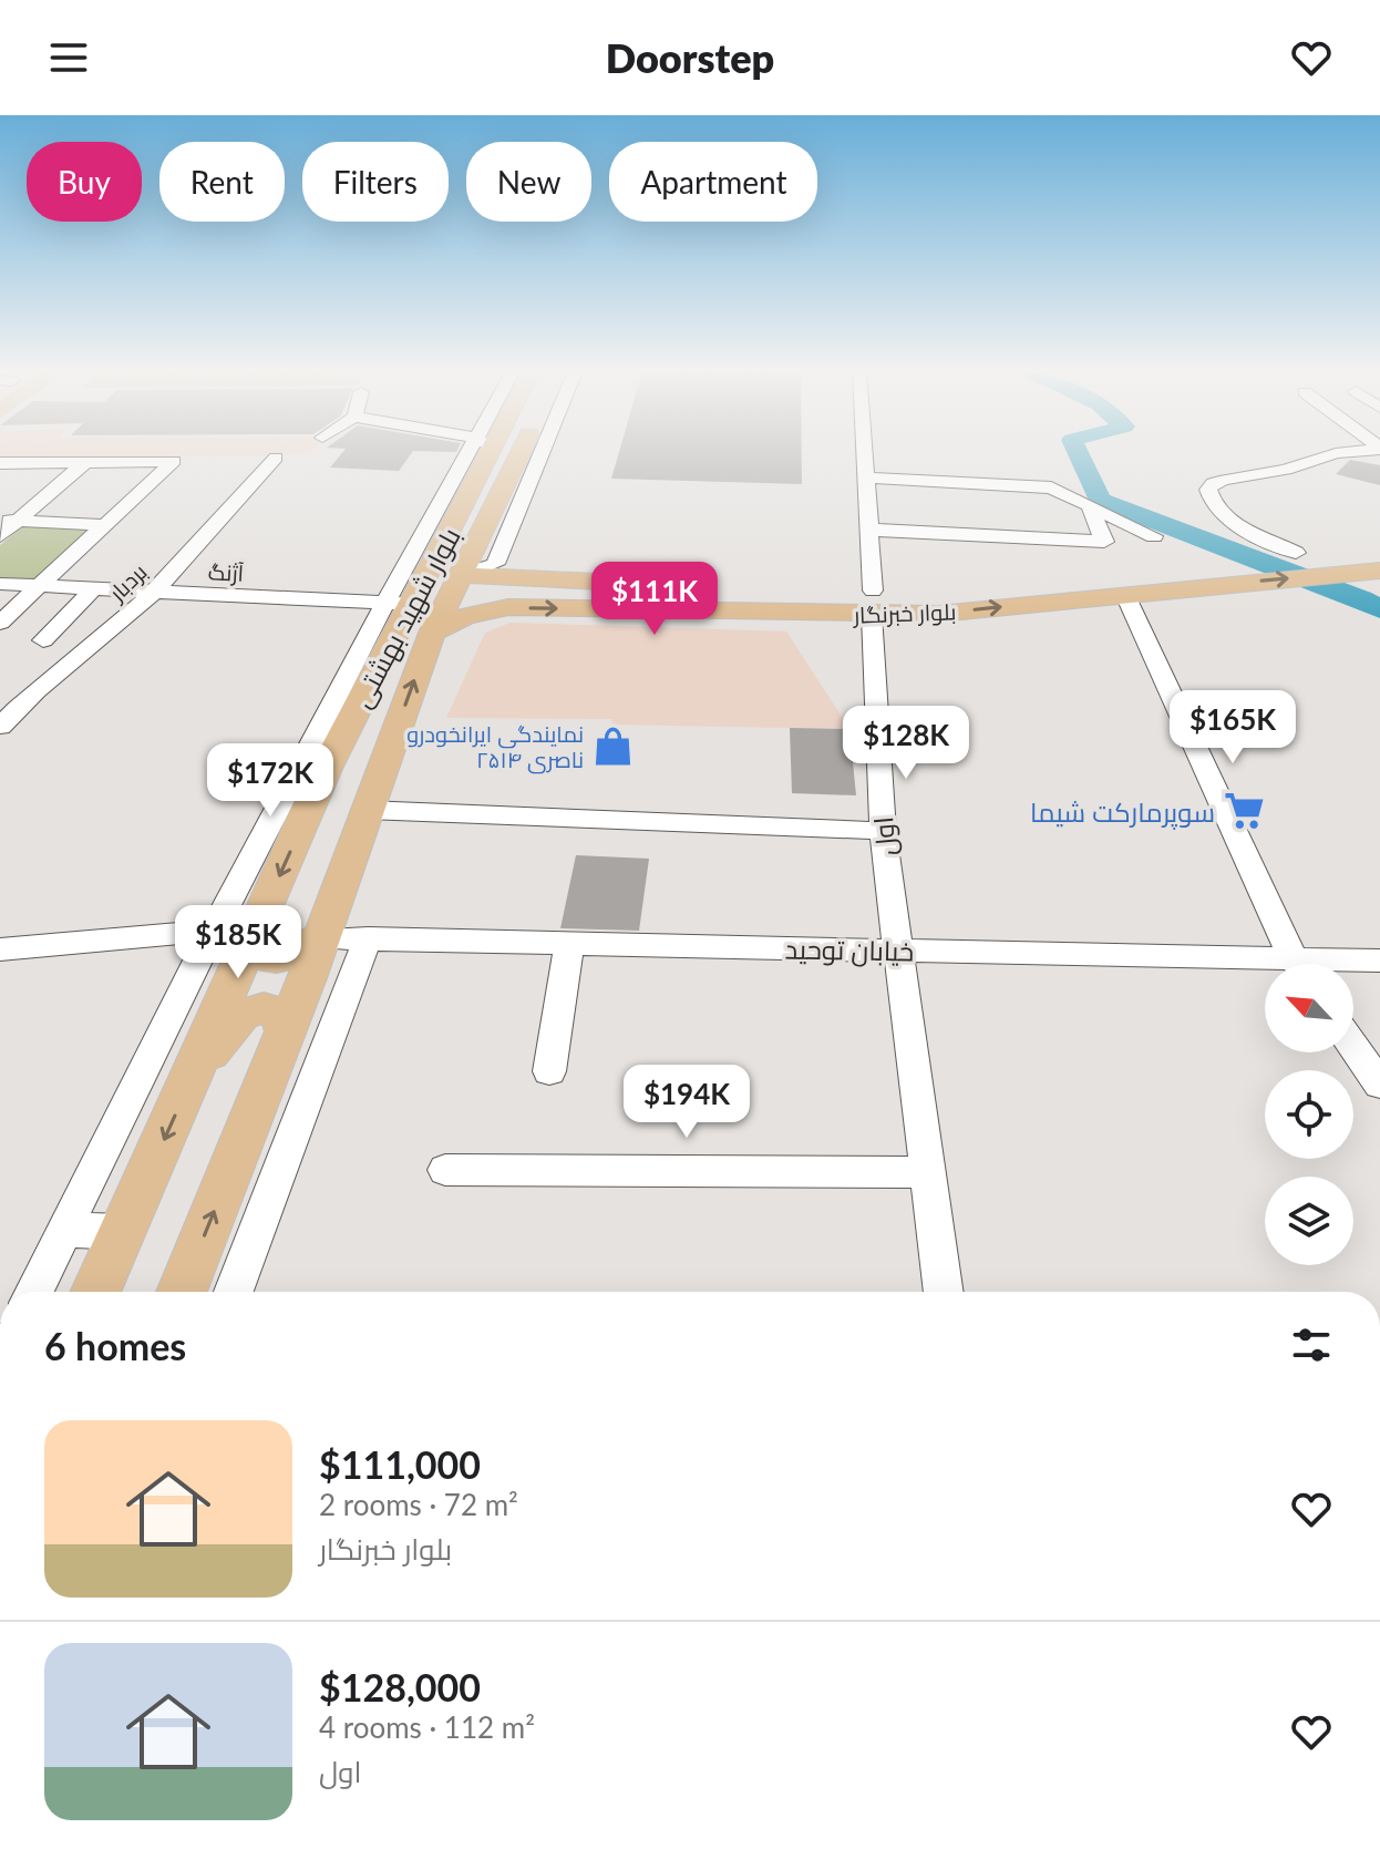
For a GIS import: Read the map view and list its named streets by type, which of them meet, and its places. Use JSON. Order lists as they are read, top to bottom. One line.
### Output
{"streets":{"main road":["بلوار خبرنگار","بلوار شهید بهشتی"],"street":["آژنگ","بردبار","اول","خیابان توحید"]},"crossings":[["آژنگ","بردبار"],["آژنگ","بلوار شهید بهشتی"],["بلوار خبرنگار","بلوار شهید بهشتی"],["بلوار خبرنگار","اول"],["بلوار شهید بهشتی","خیابان توحید"],["اول","خیابان توحید"]],"places":{"shop":["نمایندگی ایرانخودرو ناصری ۲۵۱۴"],"supermarket":["سوپرمارکت شیما"]},"north":"top left","page":{"header":"Doorstep","chip":["Buy","Rent","Filters","New","Apartment"],"price":["$111K","$165K","$128K","$172K","$185K","$194K"],"heading":"6 homes","list":[{"name":"$111,000","note":"2 rooms · 72 m² · بلوار خبرنگار"},{"name":"$128,000","note":"4 rooms · 112 m² · اول"}]}}
